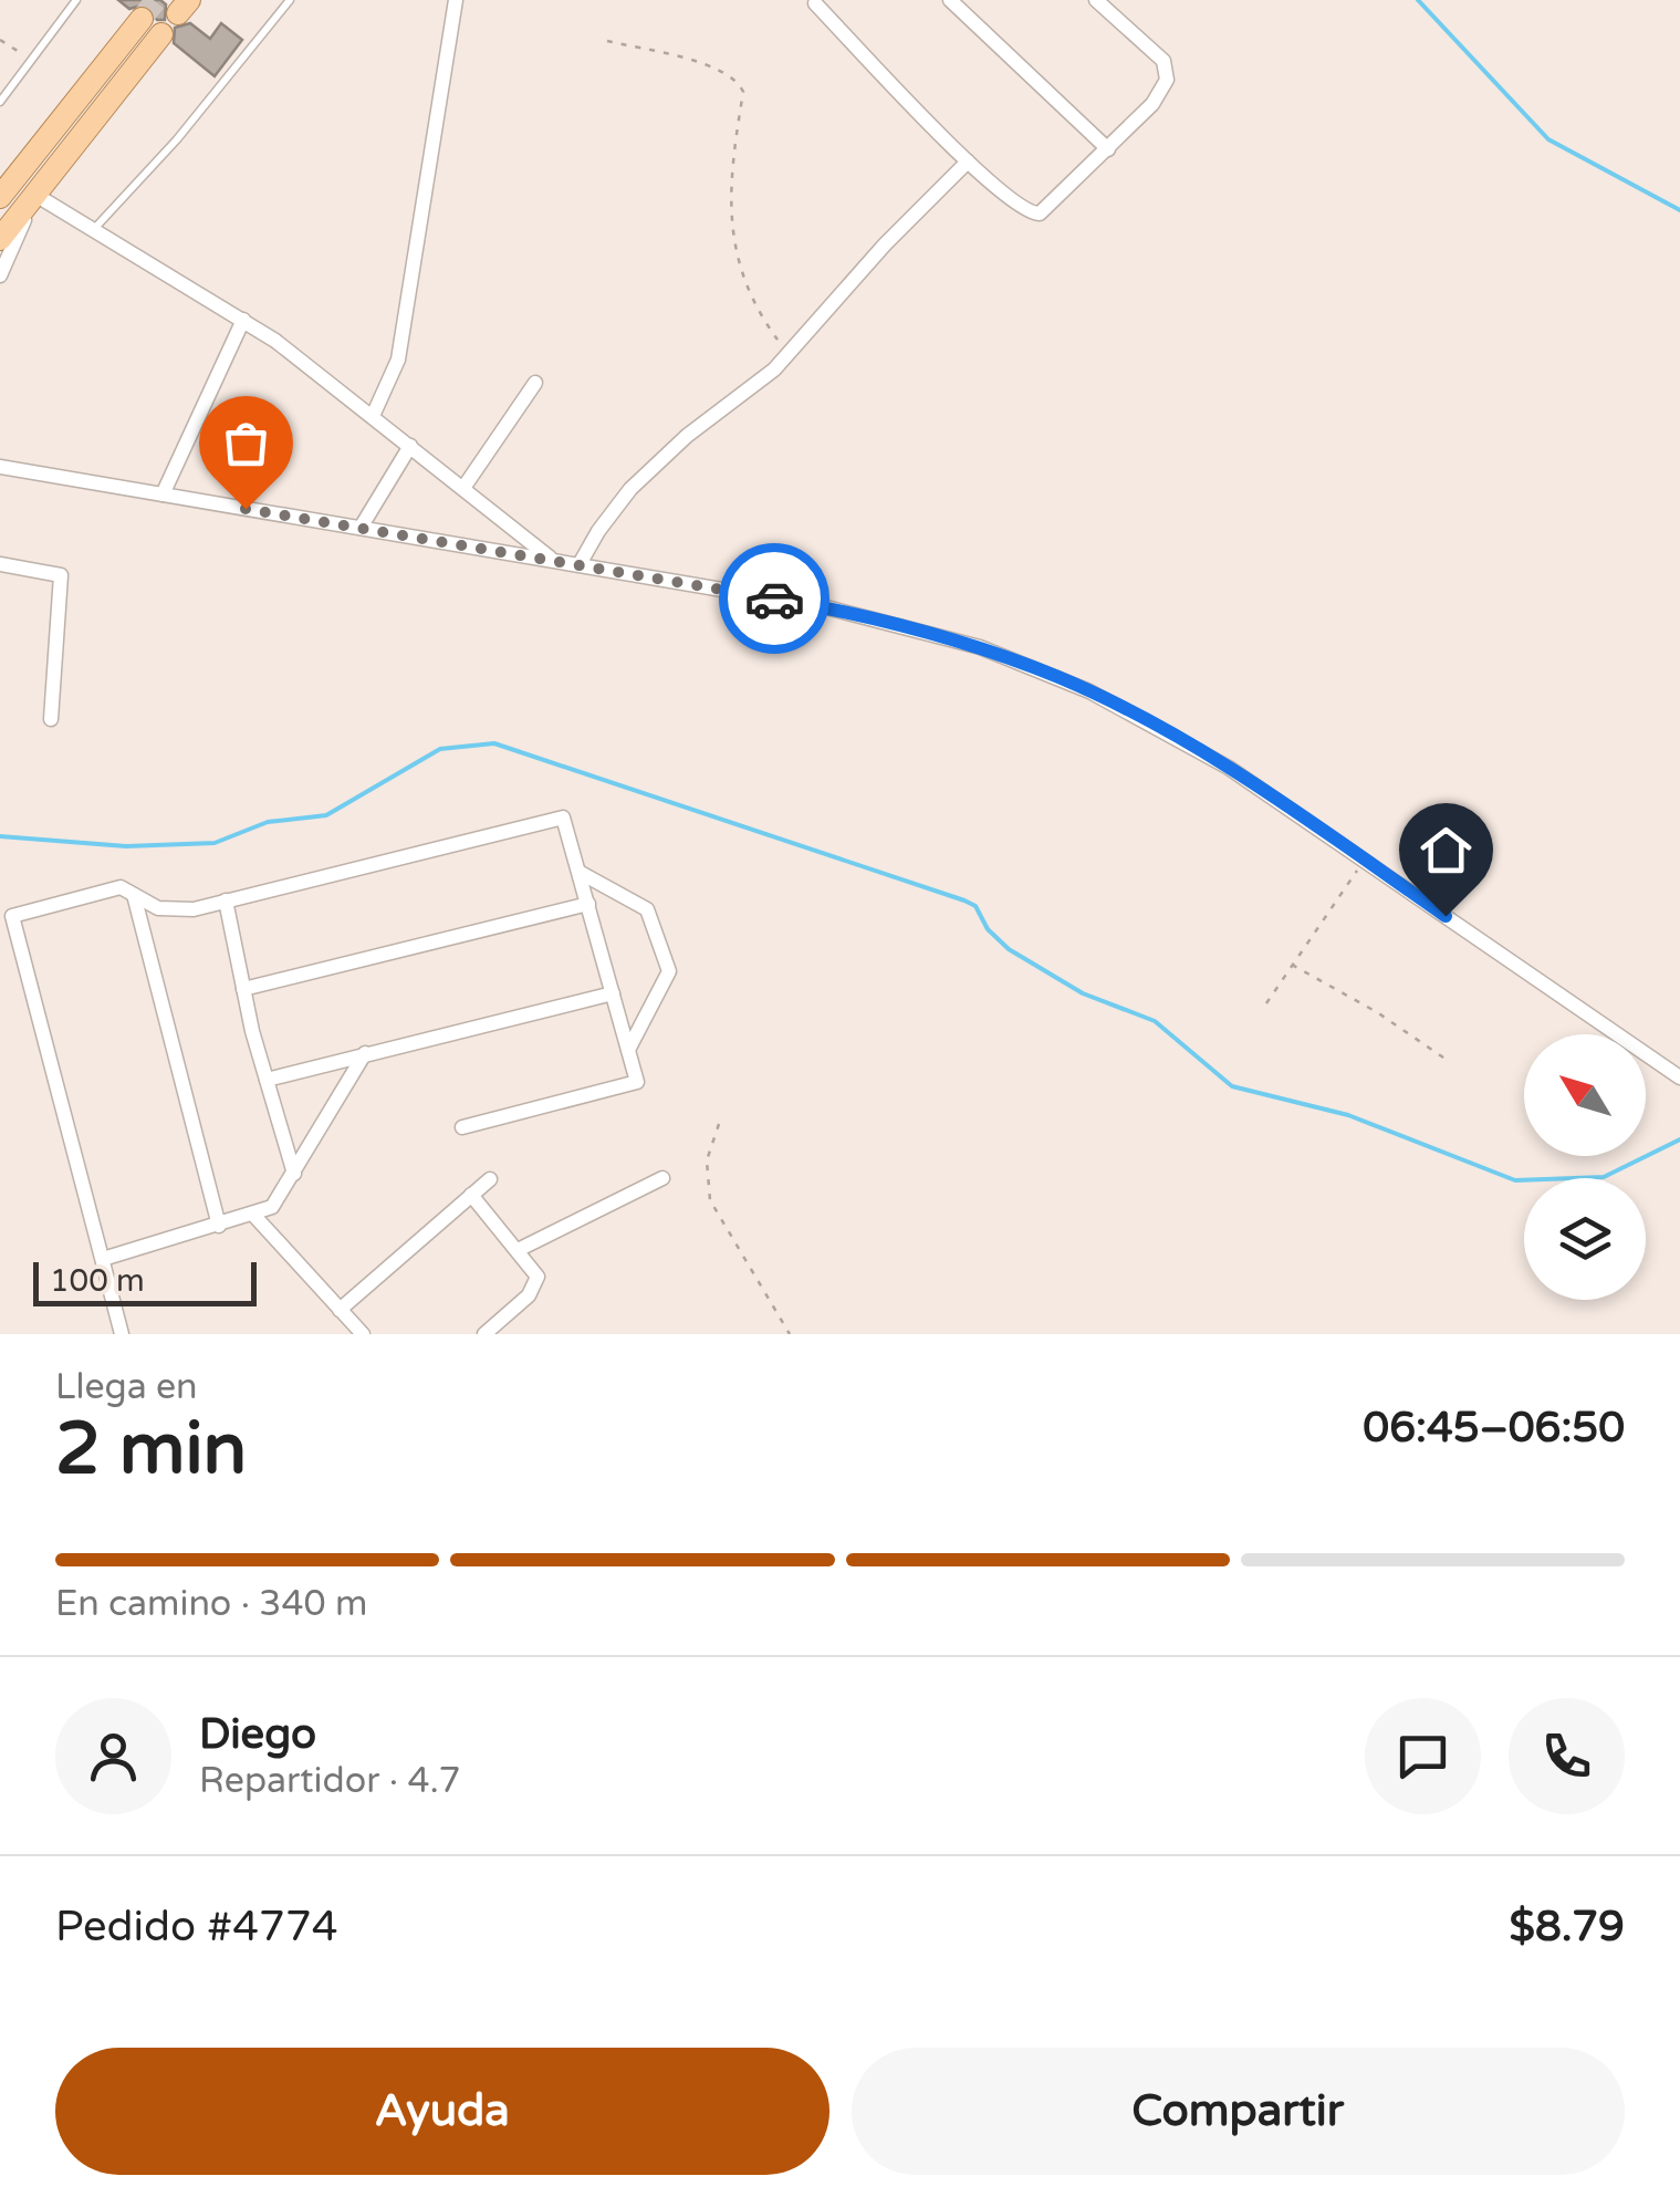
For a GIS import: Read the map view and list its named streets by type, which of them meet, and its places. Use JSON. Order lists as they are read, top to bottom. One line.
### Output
{"scale_bar":"100 m","north":"top left","page":{"scale":"100 m","heading":["2 min","Llega en","06:45–06:50"],"panel":["Diego","Repartidor · 4.7","Pedido #4774","$8.79"],"bar":"En camino · 340 m","buttons":["Ayuda","Compartir"]}}
